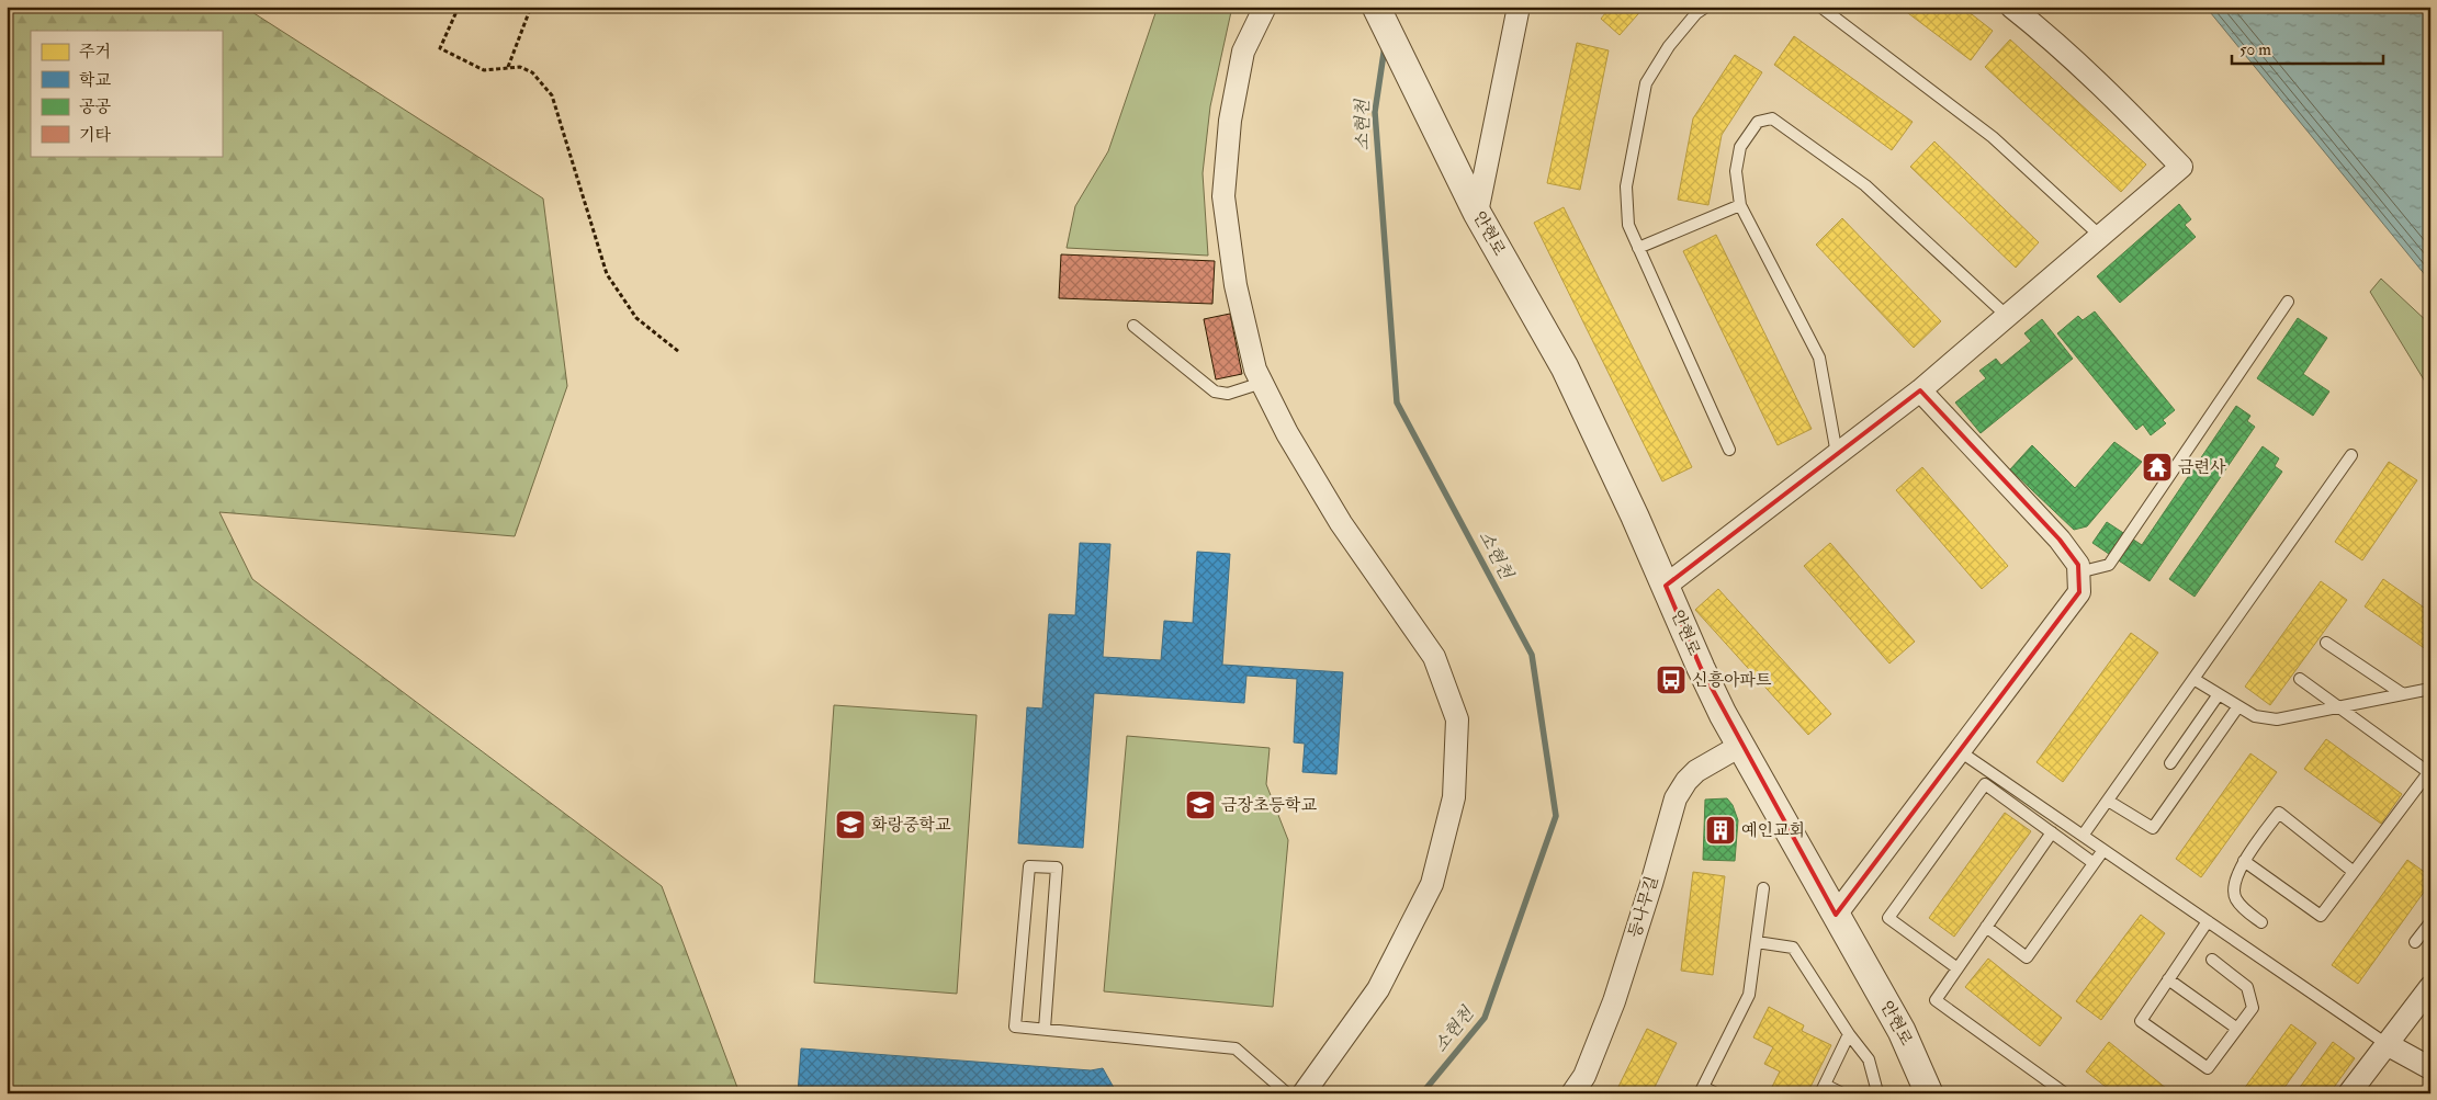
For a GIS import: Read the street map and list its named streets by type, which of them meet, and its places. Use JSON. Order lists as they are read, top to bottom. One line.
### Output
{"streets":{"street":["안현로","등나무길"]},"crossings":[["안현로","등나무길"]],"water":["소현천"],"places":{"temple":["금련사"],"bus stop":["신흥아파트"],"school or university":["금장초등학교","화랑중학교"],"building":["예인교회"]},"legend":["주거","학교","공공","기타"],"scale_bar":"50 m"}
